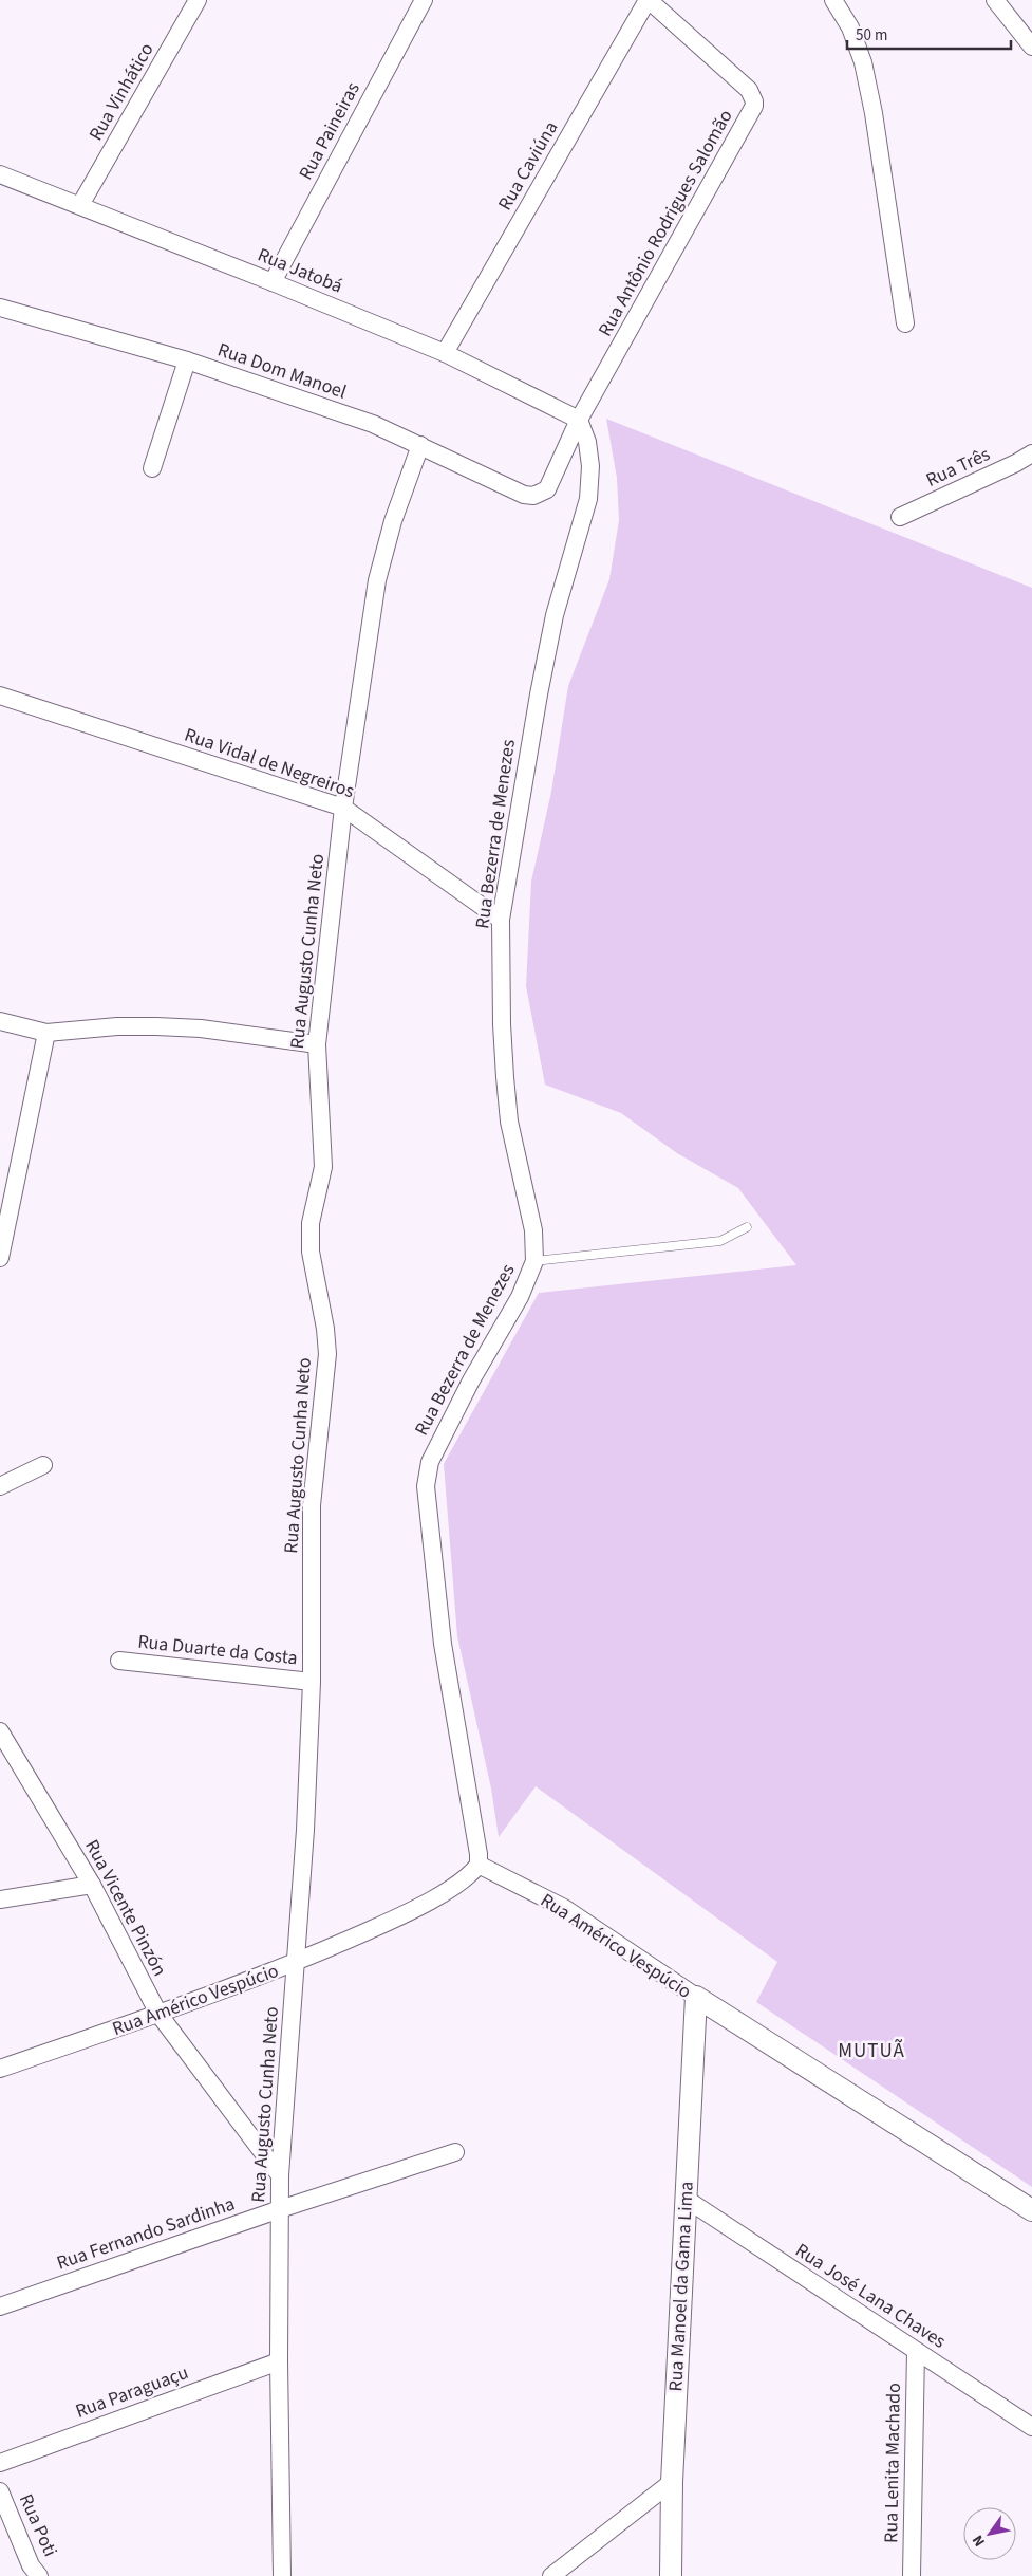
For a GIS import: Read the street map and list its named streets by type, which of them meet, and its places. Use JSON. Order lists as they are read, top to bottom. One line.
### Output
{"streets":{"street":["Rua Vinhático","Rua Paineiras","Rua Caviúna","Rua Antônio Rodrigues Salomão","Rua Jatobá","Rua Dom Manoel","Rua Três","Rua Vidal de Negreiros","Rua Bezerra de Menezes","Rua Augusto Cunha Neto","Rua Duarte da Costa","Rua Vicente Pinzón","Rua Américo Vespúcio","Rua Fernando Sardinha","Rua Manoel da Gama Lima","Rua José Lana Chaves","Rua Paraguaçu","Rua Lenita Machado","Rua Poti"]},"crossings":[["Rua Vinhático","Rua Jatobá"],["Rua Paineiras","Rua Jatobá"],["Rua Caviúna","Rua Antônio Rodrigues Salomão"],["Rua Caviúna","Rua Jatobá"],["Rua Antônio Rodrigues Salomão","Rua Jatobá"],["Rua Antônio Rodrigues Salomão","Rua Dom Manoel"],["Rua Antônio Rodrigues Salomão","Rua Bezerra de Menezes"],["Rua Jatobá","Rua Bezerra de Menezes"],["Rua Dom Manoel","Rua Augusto Cunha Neto"],["Rua Vidal de Negreiros","Rua Bezerra de Menezes"],["Rua Vidal de Negreiros","Rua Augusto Cunha Neto"],["Rua Bezerra de Menezes","Rua Américo Vespúcio"],["Rua Augusto Cunha Neto","Rua Duarte da Costa"],["Rua Augusto Cunha Neto","Rua Vicente Pinzón"],["Rua Augusto Cunha Neto","Rua Américo Vespúcio"],["Rua Augusto Cunha Neto","Rua Fernando Sardinha"],["Rua Augusto Cunha Neto","Rua Paraguaçu"],["Rua Vicente Pinzón","Rua Américo Vespúcio"],["Rua Américo Vespúcio","Rua Manoel da Gama Lima"],["Rua Manoel da Gama Lima","Rua José Lana Chaves"],["Rua José Lana Chaves","Rua Lenita Machado"]],"districts":["MUTUÃ"],"scale_bar":"50 m","north":"bottom left"}
